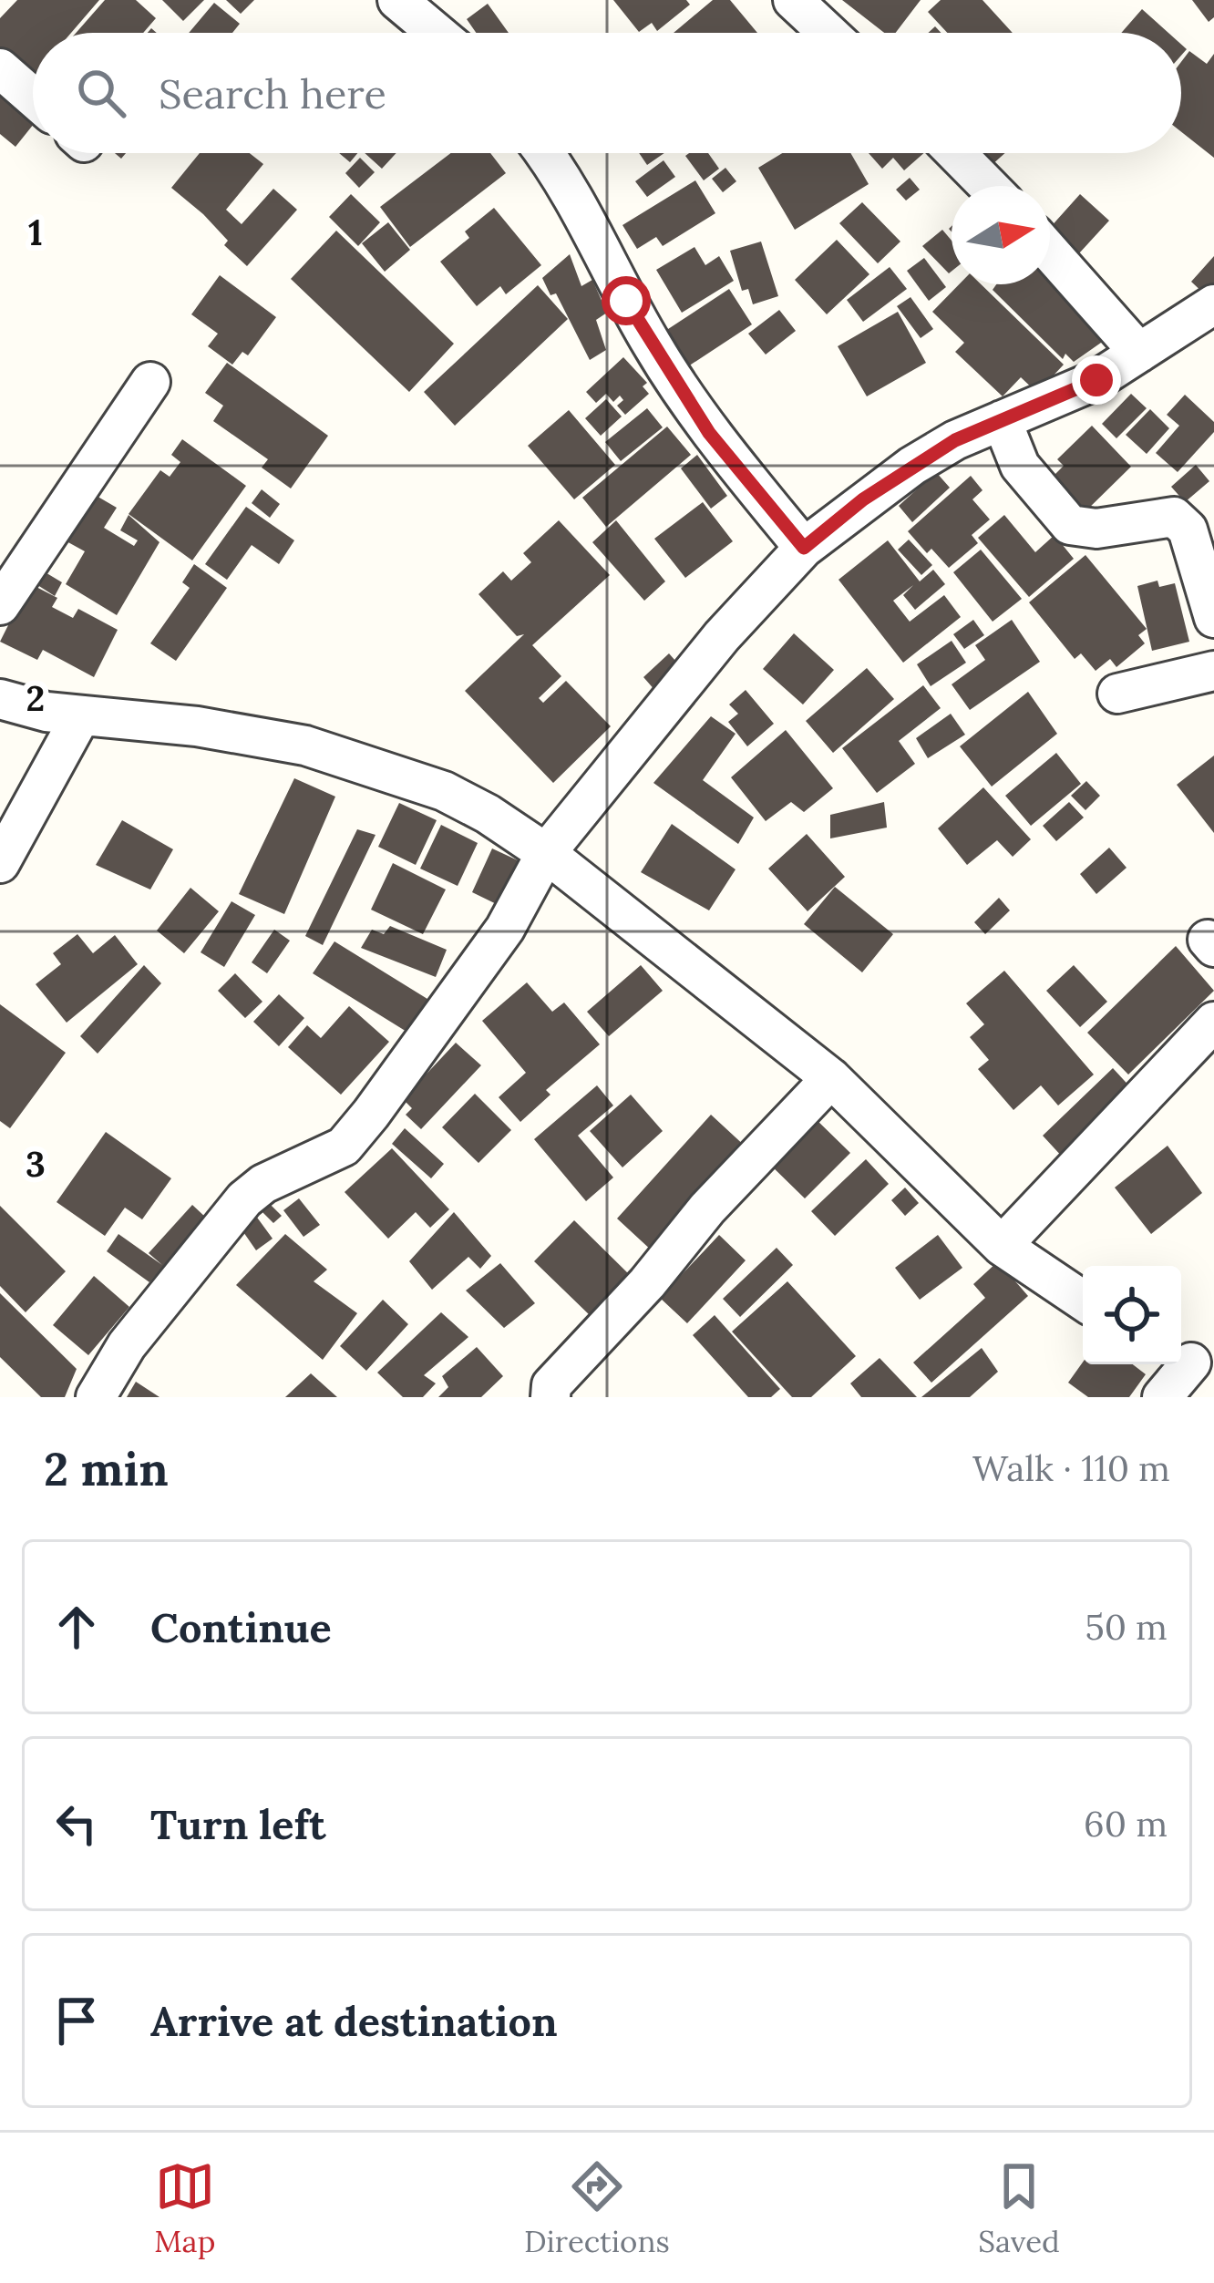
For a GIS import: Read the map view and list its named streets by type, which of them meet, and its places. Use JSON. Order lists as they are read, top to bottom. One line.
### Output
{"north":"right","page":{"search":"Search here","heading":["2 min","Walk · 110 m"],"list":[["Continue","50 m"],["Turn left","60 m"],"Arrive at destination"],"nav":["Map","Directions","Saved"]},"grid":{"rows":["1","2","3"]}}
